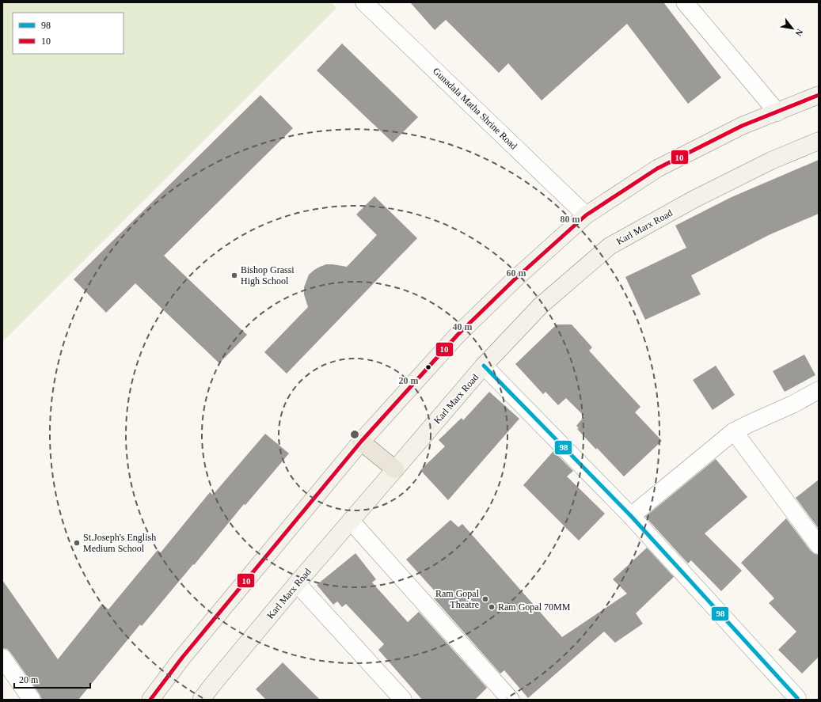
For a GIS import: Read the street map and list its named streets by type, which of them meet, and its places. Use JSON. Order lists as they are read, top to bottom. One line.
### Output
{"streets":{"main road":["Karl Marx Road"],"street":["Gunadala Matha Shrine Road"]},"places":["Bishop Grassi High School","St.Joseph's English Medium School","Ram Gopal Theatre","Ram Gopal 70MM"],"lines":["transit line 10","transit line 98"],"legend":["98","10"],"scale_bar":"20 m","north":"bottom right","rings":["80 m","60 m","40 m","20 m"]}
